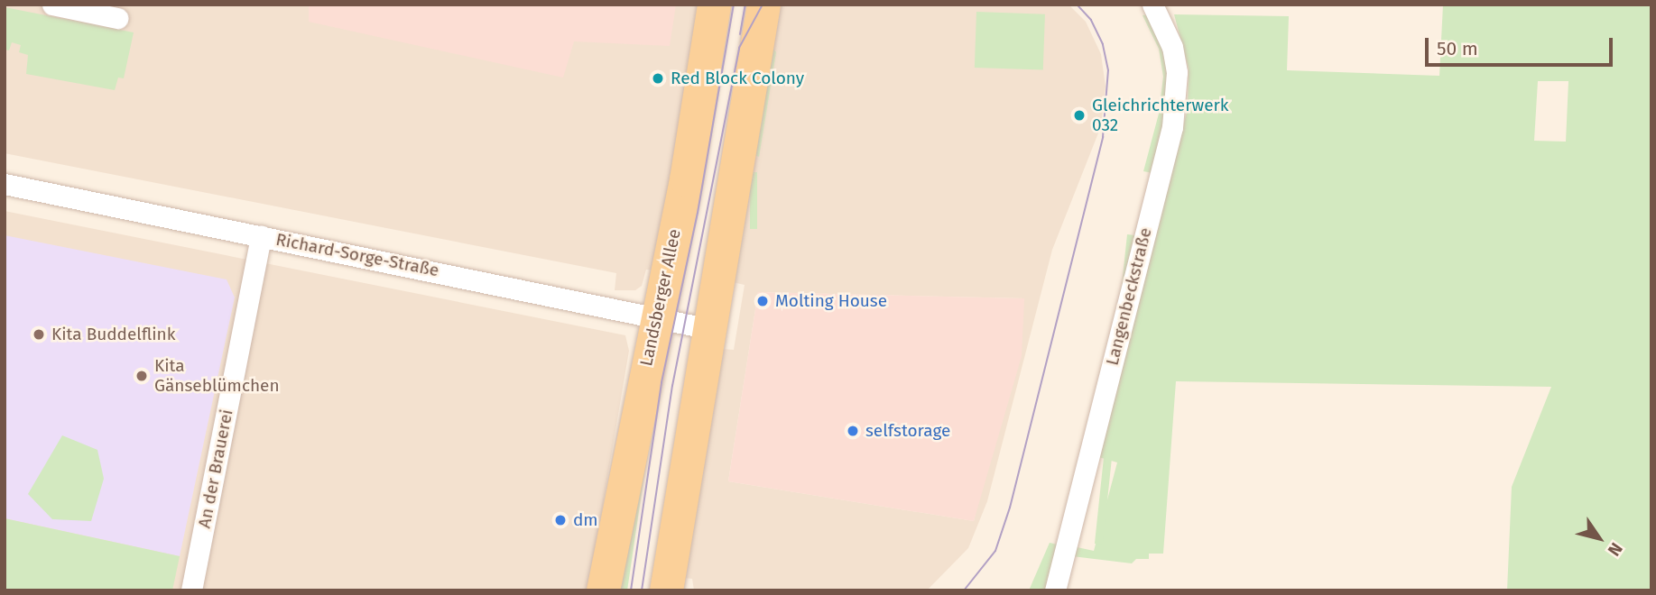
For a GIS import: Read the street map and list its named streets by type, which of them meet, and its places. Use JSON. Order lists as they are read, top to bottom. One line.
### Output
{"streets":{"main road":["Landsberger Allee"],"street":["Richard-Sorge-Straße","Langenbeckstraße","An der Brauerei"]},"crossings":[["Richard-Sorge-Straße","Landsberger Allee"],["Richard-Sorge-Straße","An der Brauerei"]],"places":["Red Block Colony","Gleichrichterwerk 032","Molting House","Kita Buddelflink","Kita Gänseblümchen","selfstorage","dm"],"scale_bar":"50 m","north":"bottom right"}
